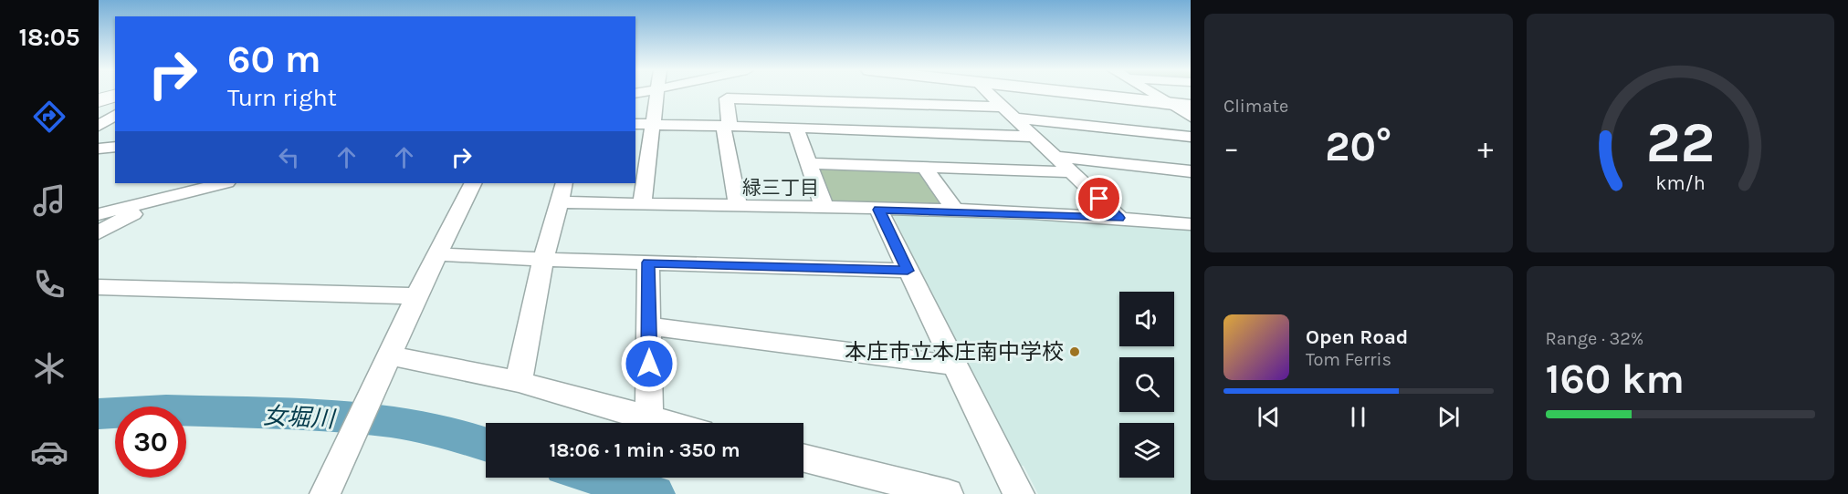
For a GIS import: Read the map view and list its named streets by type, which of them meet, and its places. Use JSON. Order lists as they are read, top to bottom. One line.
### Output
{"districts":["緑三丁目"],"water":["女堀川"],"places":["本庄市立本庄南中学校"],"page":{"tabs":"18:05","tile":["Climate",["Range · 32%","160 km"]],"turn":["60 m","Turn right"],"heat":["−","20°","+"],"song":["Open Road","Tom Ferris"],"limit":"30","trip":"18:06 · 1 min · 350 m","gauge":["22","km/h"]}}
